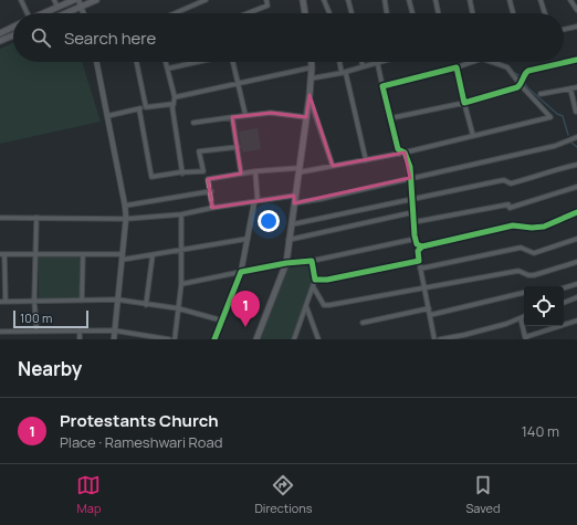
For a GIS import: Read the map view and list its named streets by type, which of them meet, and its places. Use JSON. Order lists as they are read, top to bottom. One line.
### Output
{"scale_bar":"100 m","page":{"search":"Search here","pins":"1","scale":"100 m","heading":"Nearby","list":[{"mark":"1","name":"Protestants Church","note":"Place · Rameshwari Road","value":"140 m"}],"nav":["Map","Directions","Saved"]}}
